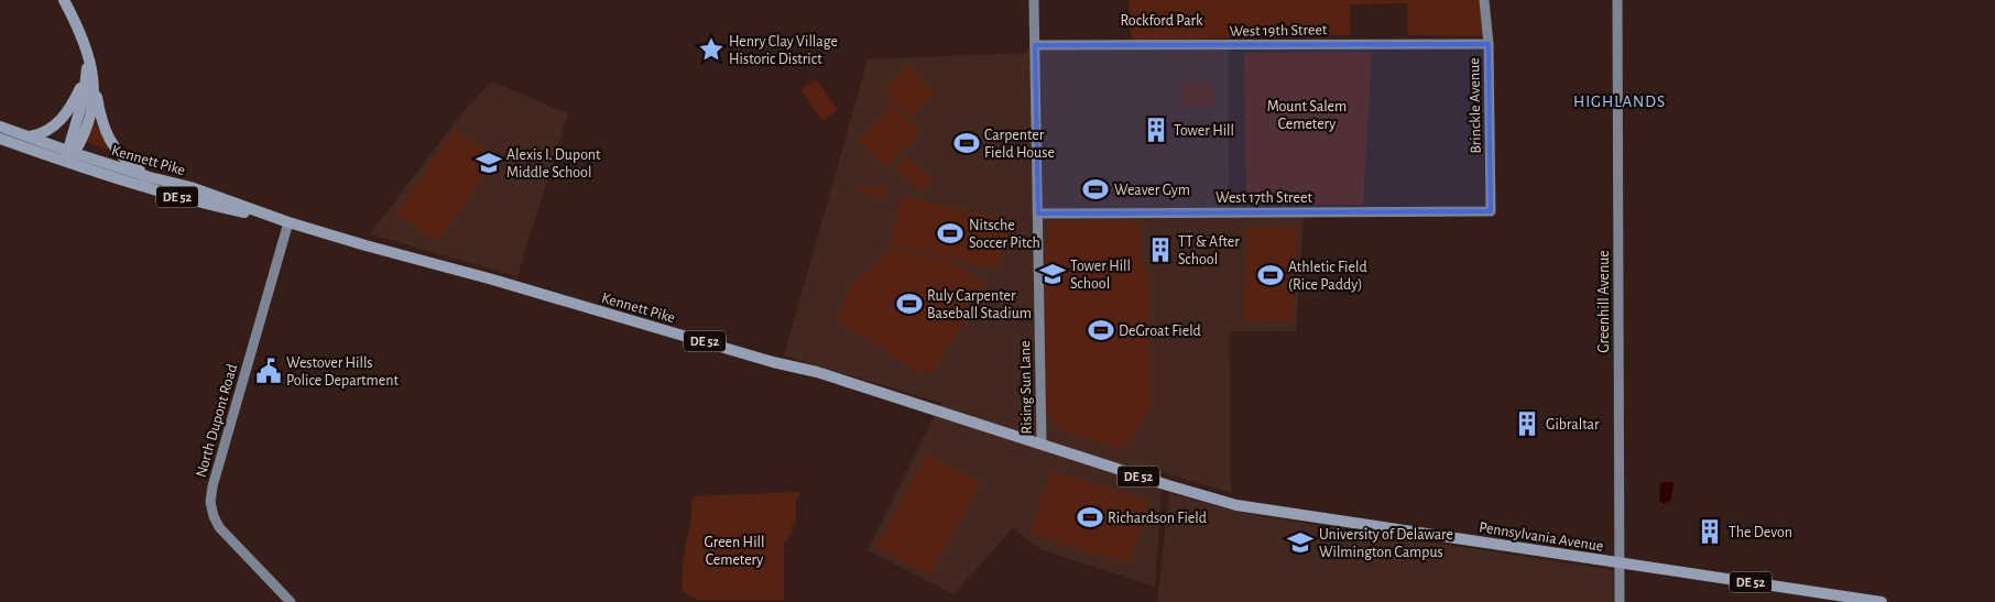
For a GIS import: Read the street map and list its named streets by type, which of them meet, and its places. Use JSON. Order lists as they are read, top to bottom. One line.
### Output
{"streets":{"main road":["Kennett Pike","DE 52","Pennsylvania Avenue"],"street":["West 19th Street","Brinckle Avenue","West 17th Street","Greenhill Avenue","Rising Sun Lane","North Dupont Road"]},"crossings":[["West 19th Street","Brinckle Avenue"],["West 19th Street","Rising Sun Lane"],["Brinckle Avenue","West 17th Street"],["Kennett Pike","Rising Sun Lane"],["Kennett Pike","North Dupont Road"],["Kennett Pike","Pennsylvania Avenue"],["West 17th Street","Rising Sun Lane"],["Greenhill Avenue","Pennsylvania Avenue"],["Rising Sun Lane","Pennsylvania Avenue"]],"districts":["HIGHLANDS"],"parks":["Rockford Park","Mount Salem Cemetery","Green Hill Cemetery"],"places":{"place":["Henry Clay Village Historic District"],"building":["Tower Hill","TT & After School","Gibraltar","The Devon"],"sports":["Carpenter Field House","Weaver Gym","Nitsche Soccer Pitch","Athletic Field (Rice Paddy)","Ruly Carpenter Baseball Stadium","DeGroat Field","Richardson Field"],"school or university":["Alexis I. Dupont Middle School","Tower Hill School","University of Delaware Wilmington Campus"],"public building":["Westover Hills Police Department"]}}
